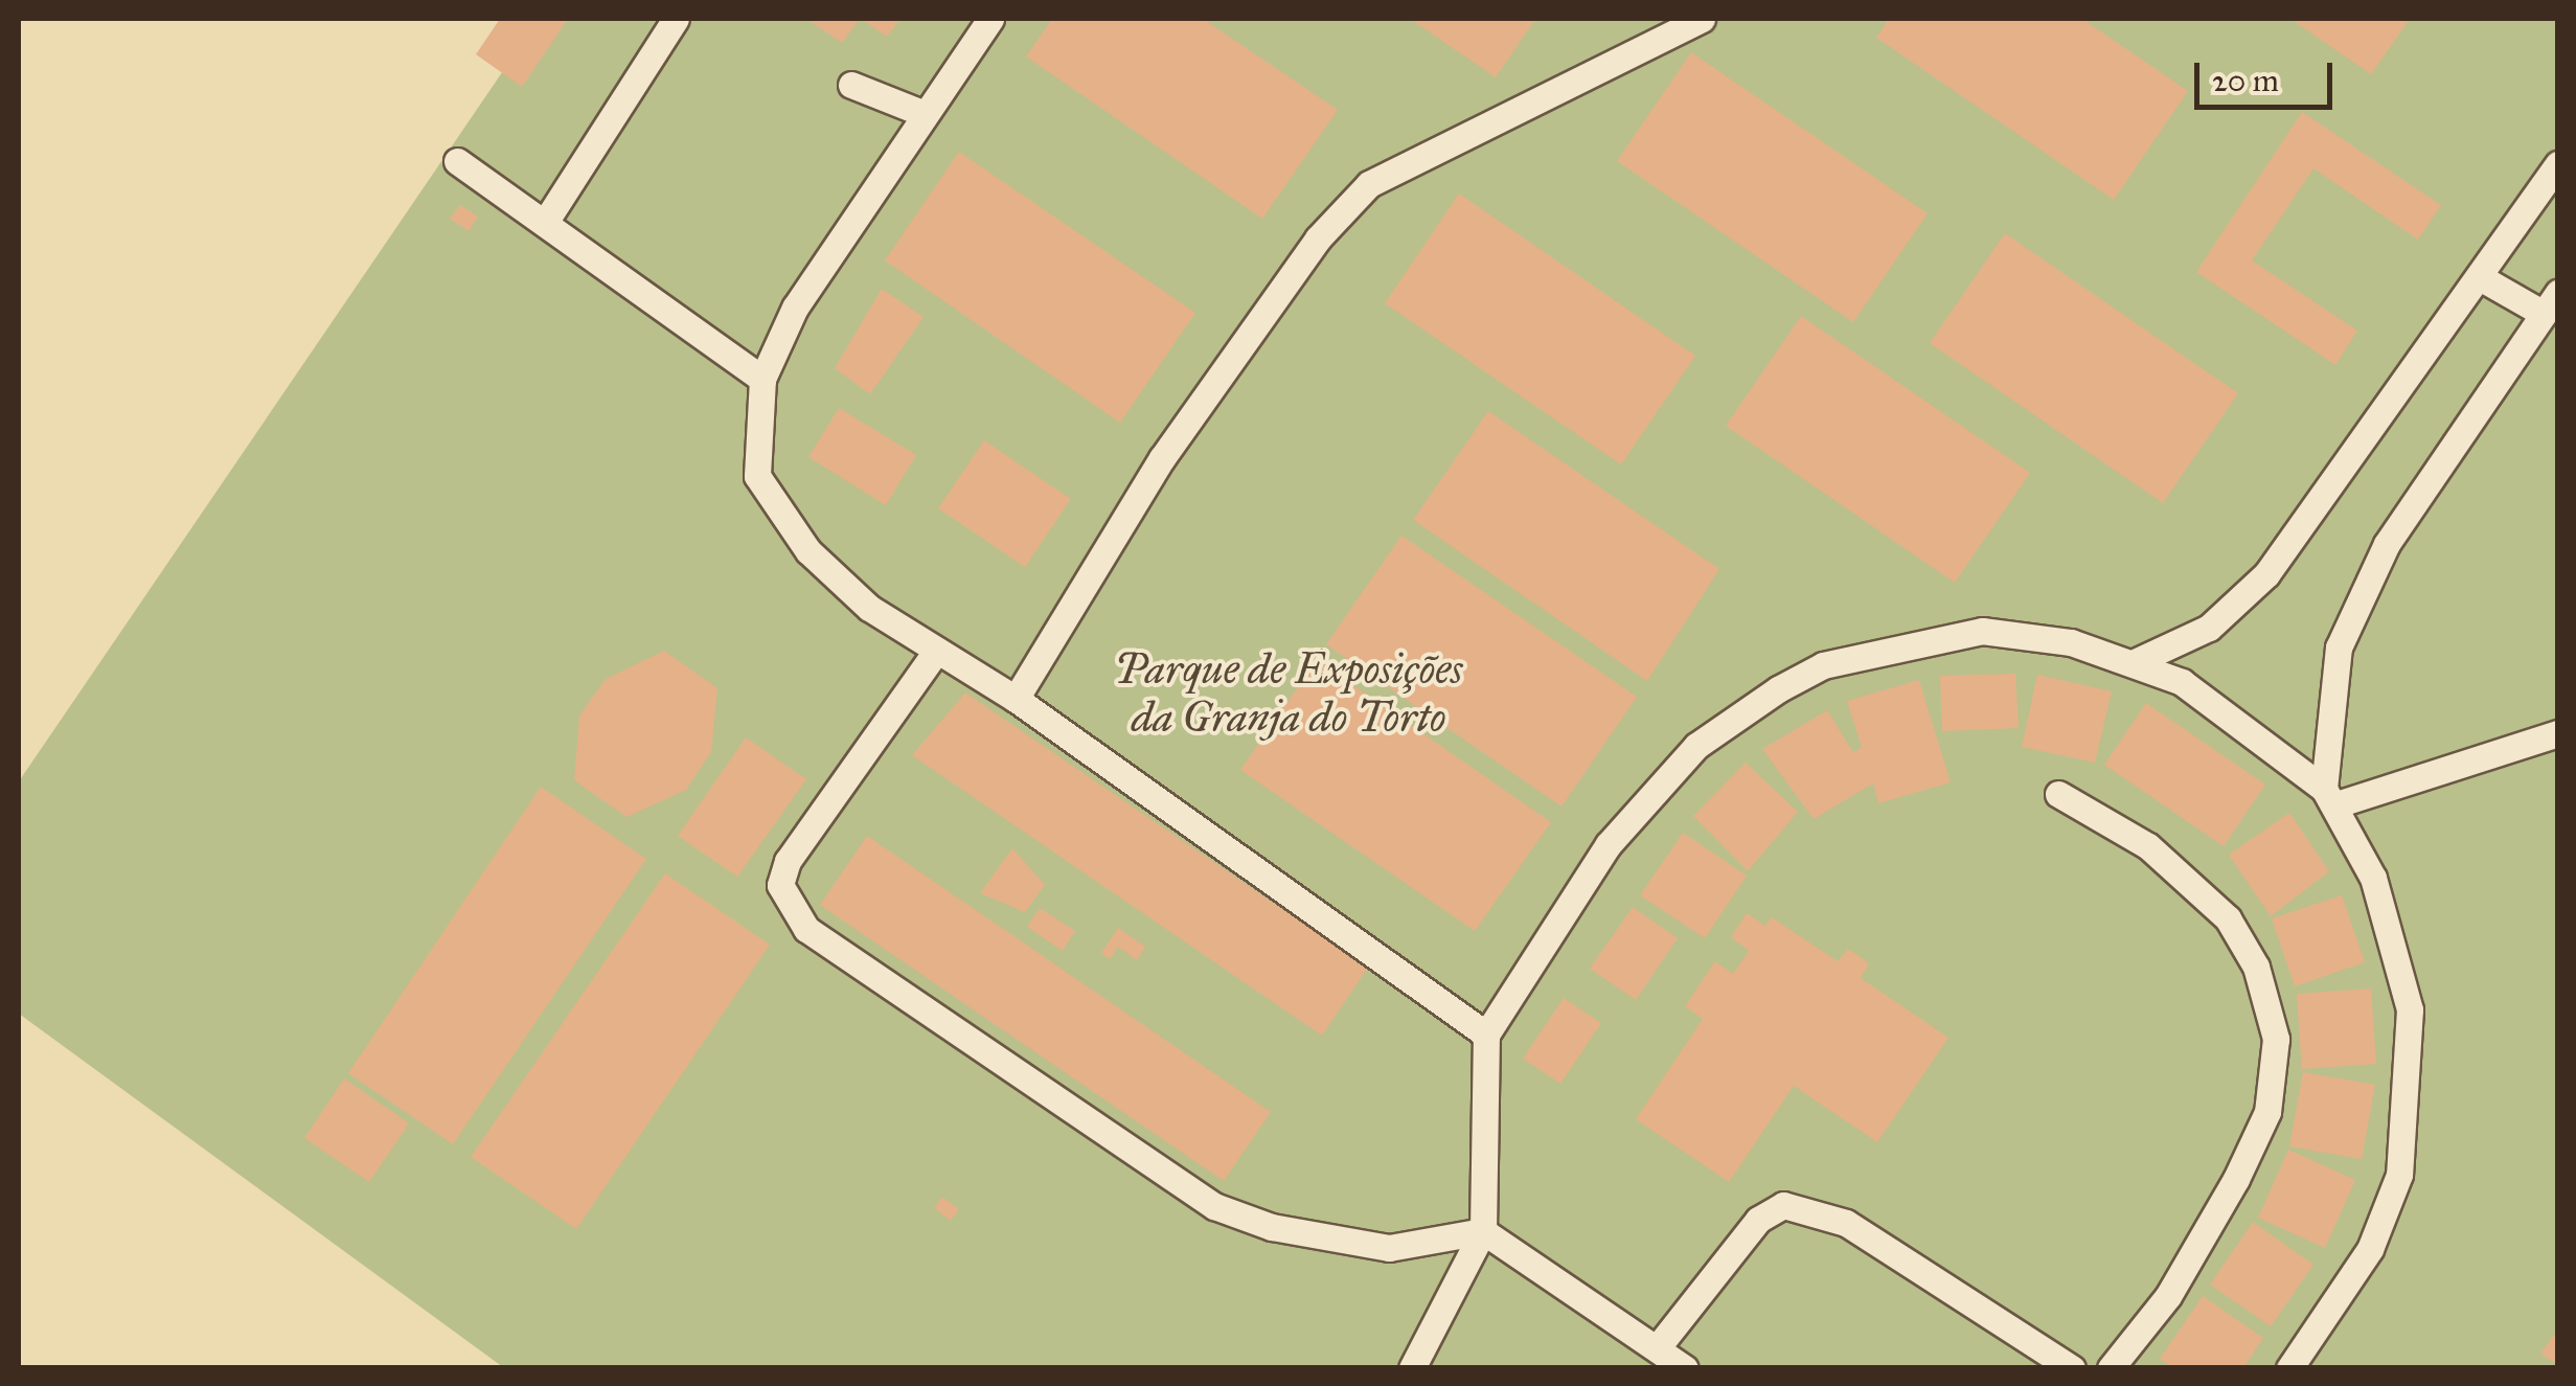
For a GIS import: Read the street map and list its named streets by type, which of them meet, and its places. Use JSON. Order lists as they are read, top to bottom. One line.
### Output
{"parks":["Parque de Exposições da Granja do Torto"],"scale_bar":"20 m"}
